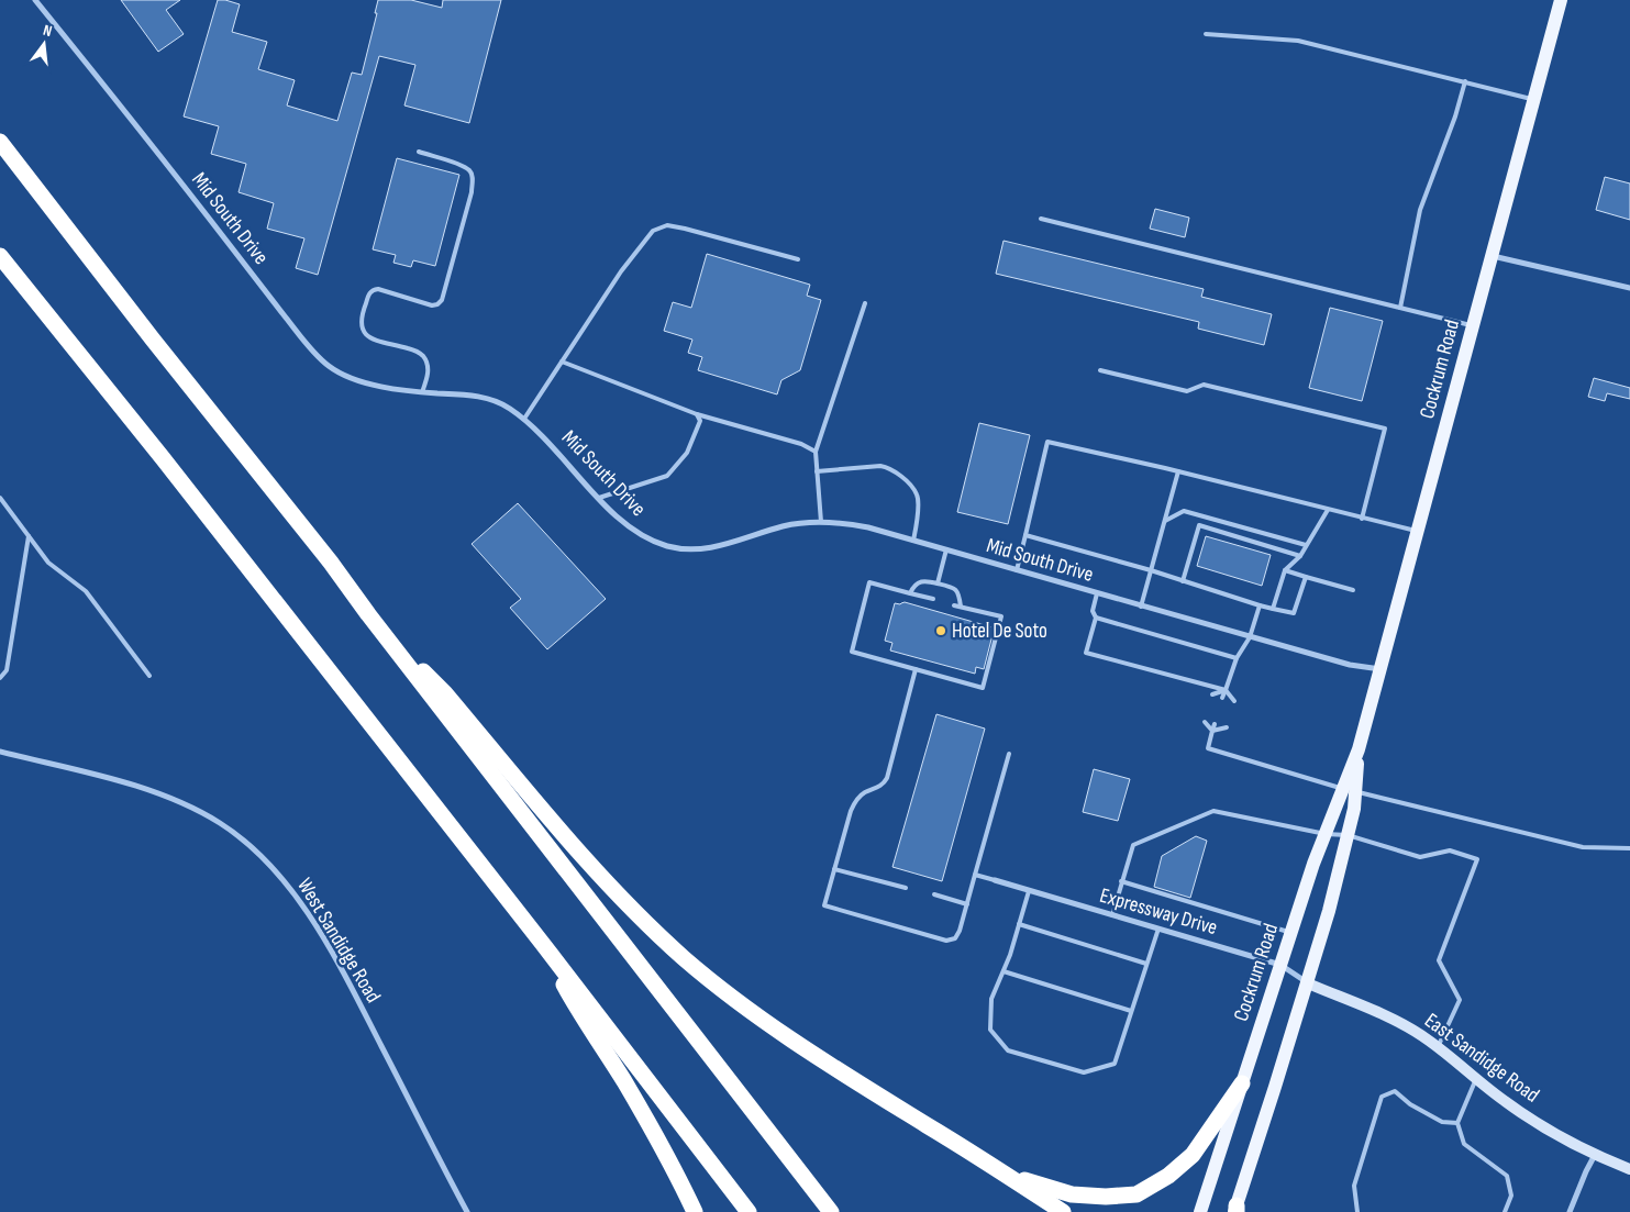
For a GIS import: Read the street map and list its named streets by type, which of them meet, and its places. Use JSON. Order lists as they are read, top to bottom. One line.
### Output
{"streets":{"main road":["Cockrum Road"],"street":["Mid South Drive","Expressway Drive","West Sandidge Road","East Sandidge Road"]},"crossings":[["Mid South Drive","Cockrum Road"],["Cockrum Road","Expressway Drive"],["Cockrum Road","East Sandidge Road"],["Expressway Drive","East Sandidge Road"]],"places":["Hotel De Soto"],"north":"top"}
